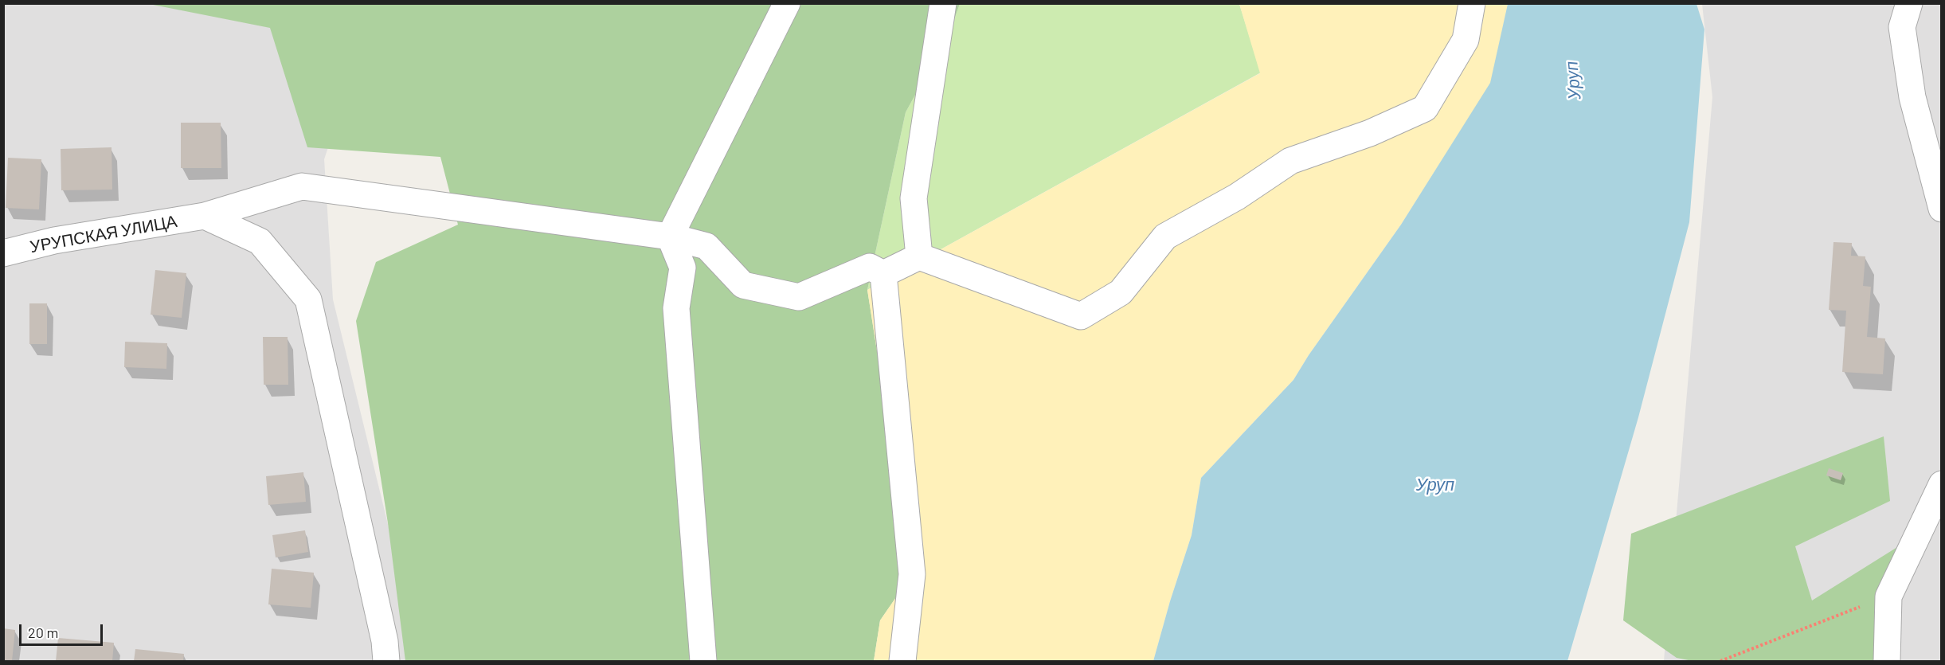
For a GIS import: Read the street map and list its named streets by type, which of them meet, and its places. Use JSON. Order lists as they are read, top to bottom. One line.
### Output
{"streets":{"street":["УРУПСКАЯ УЛИЦА"]},"water":["Уруп"],"scale_bar":"20 m"}
